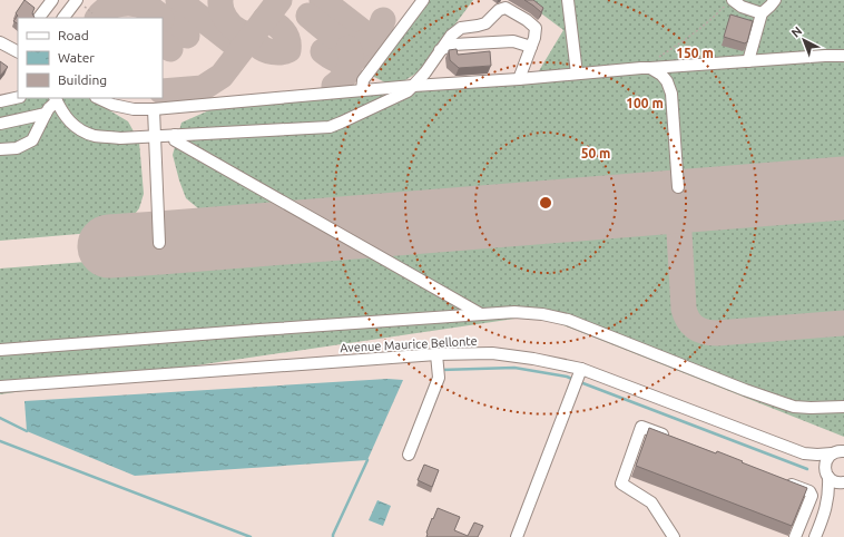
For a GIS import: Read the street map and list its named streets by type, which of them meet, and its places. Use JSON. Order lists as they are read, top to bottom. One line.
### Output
{"streets":{"street":["Avenue Maurice Bellonte"]},"legend":["Road","Water","Building"],"north":"top left","rings":["150 m","100 m","50 m"]}
